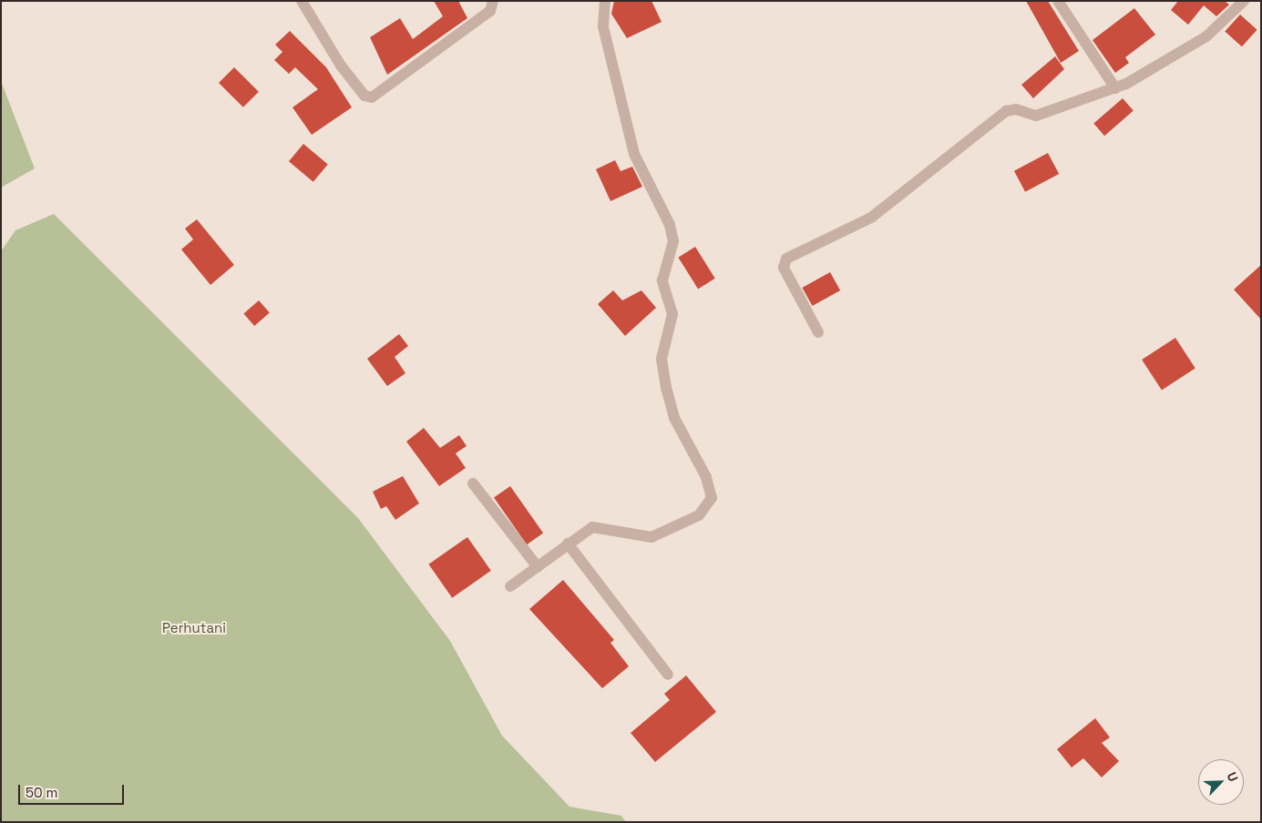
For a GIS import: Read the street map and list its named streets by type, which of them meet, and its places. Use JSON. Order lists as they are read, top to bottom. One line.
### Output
{"parks":["Perhutani"],"scale_bar":"50 m","north":"top right"}
